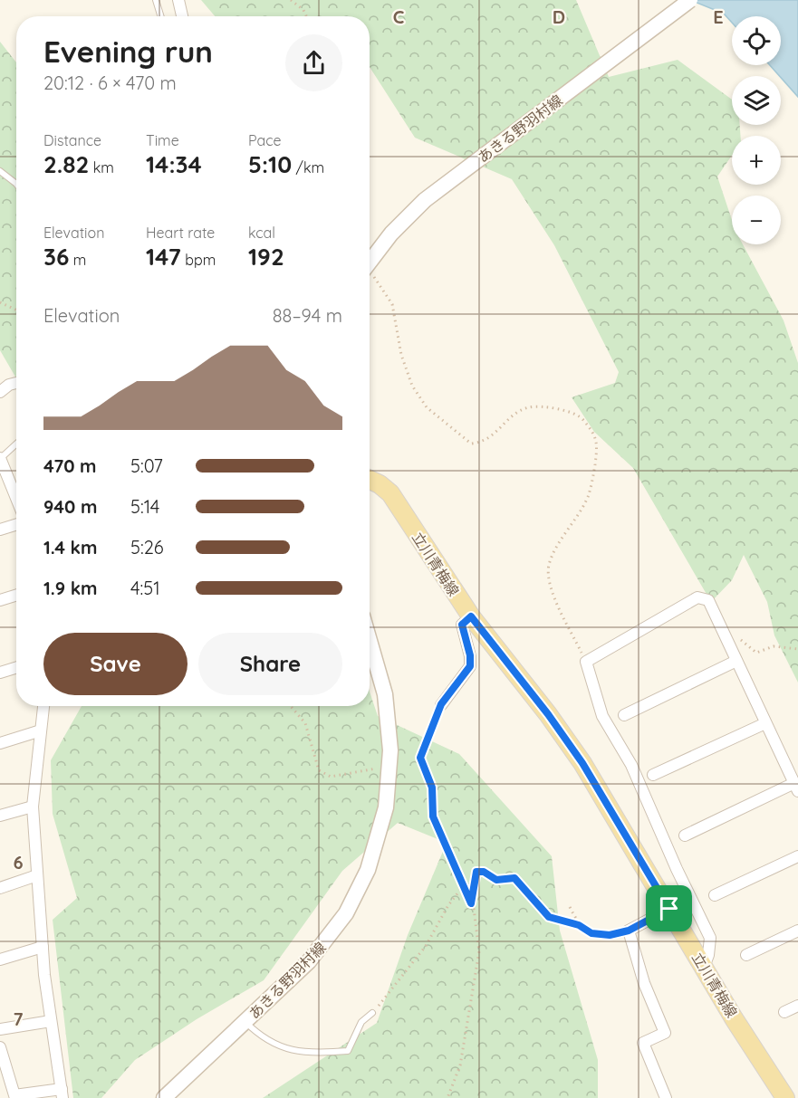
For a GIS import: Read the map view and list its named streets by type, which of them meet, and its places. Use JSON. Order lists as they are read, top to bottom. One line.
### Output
{"streets":{"main road":["あきる野羽村線","立川青梅線"]},"page":{"map_buttons":["+","−"],"heading":["Evening run","20:12 · 6 × 470 m"],"stats":[["Distance","2.82 km"],["Time","14:34"],["Pace","5:10 /km"],["Elevation","36 m"],["Heart rate","147 bpm"],["kcal","192"]],"chart":["Elevation","88–94 m"],"list":[{"name":"470 m","note":"5:07"},{"name":"940 m","note":"5:14"},{"name":"1.4 km","note":"5:26"},{"name":"1.9 km","note":"4:51"}],"buttons":["Save","Share"]},"grid":{"columns":["C","D","E"],"rows":["6","7"]}}
